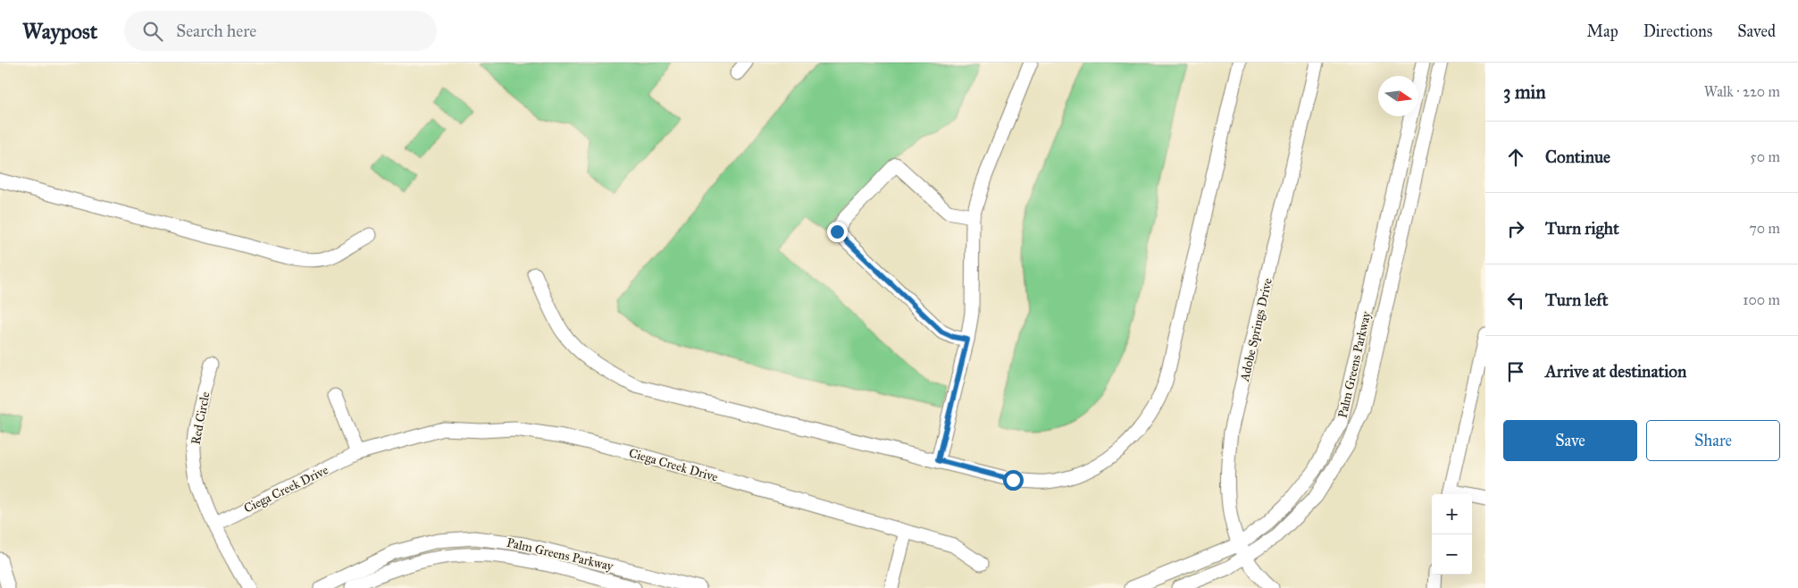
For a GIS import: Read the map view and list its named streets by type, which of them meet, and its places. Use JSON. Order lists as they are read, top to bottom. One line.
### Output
{"streets":{"street":["Adobe Springs Drive","Palm Greens Parkway","Red Circle","Ciega Creek Drive"]},"crossings":[["Adobe Springs Drive","Palm Greens Parkway"],["Red Circle","Ciega Creek Drive"]],"north":"right","page":{"header":"Waypost","search":"Search here","nav":["Map","Directions","Saved"],"heading":["3 min","Walk · 220 m"],"list":[["Continue","50 m"],["Turn right","70 m"],["Turn left","100 m"],"Arrive at destination"],"buttons":["Save","Share"],"map_buttons":["+","−"]}}
